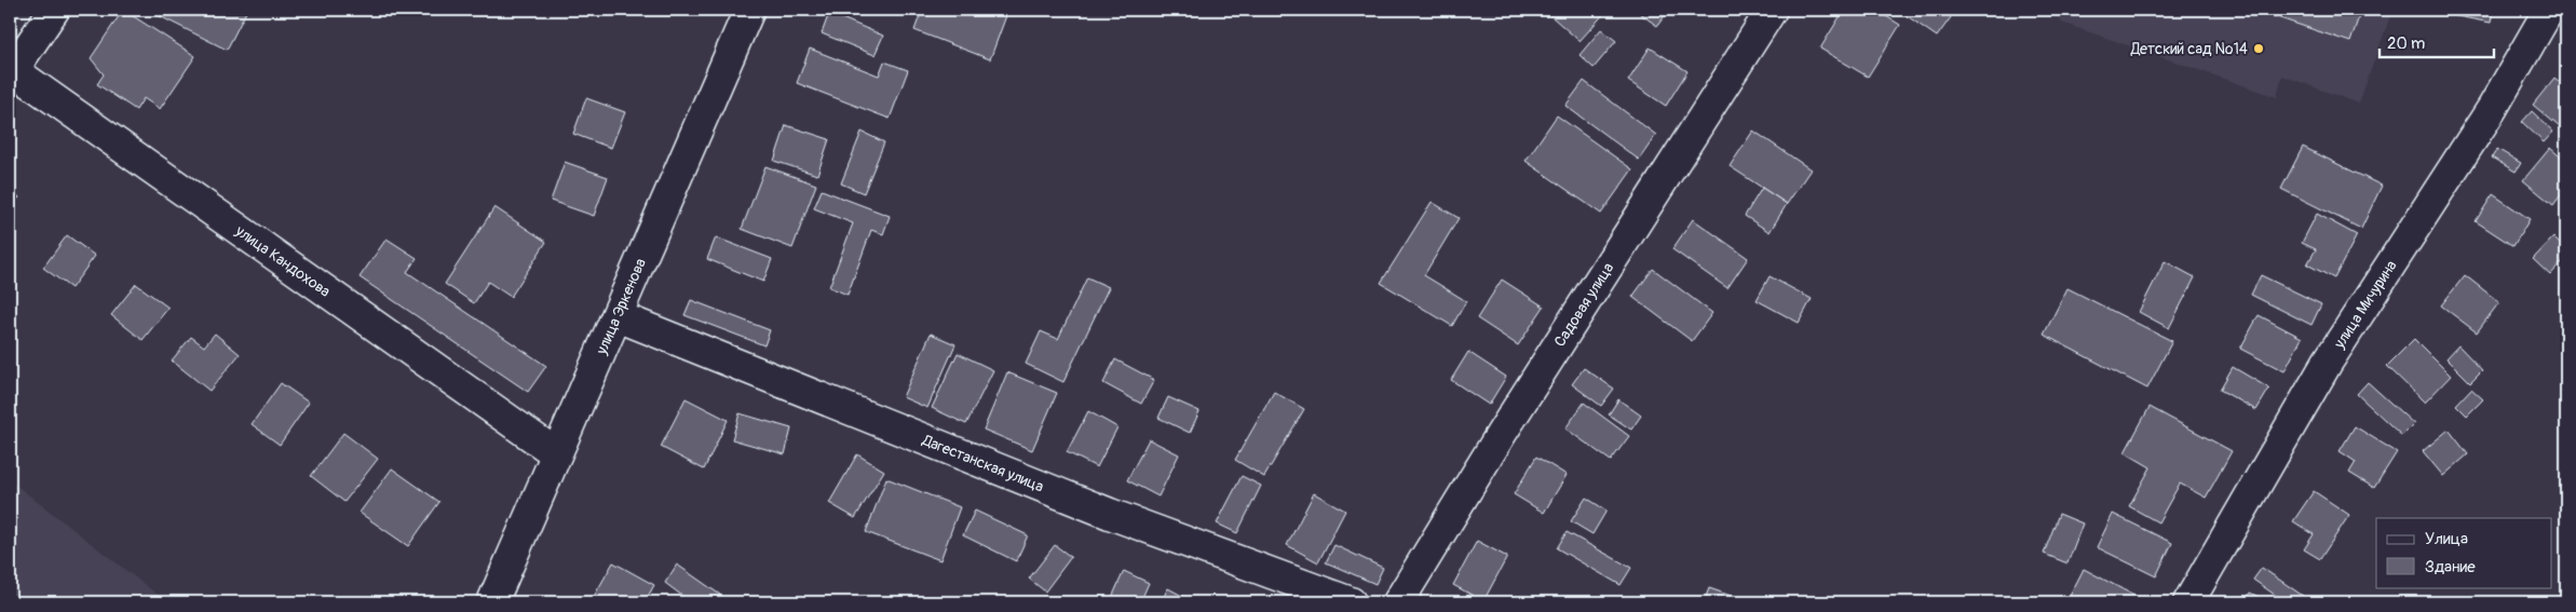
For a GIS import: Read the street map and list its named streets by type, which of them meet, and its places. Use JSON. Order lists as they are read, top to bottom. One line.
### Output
{"streets":{"street":["улица Кандохова","Садовая улица","улица Мичурина","улица Эркенова","Дагестанская улица"]},"crossings":[["улица Кандохова","улица Эркенова"],["улица Эркенова","Дагестанская улица"]],"places":["Детский сад №14"],"legend":["Улица","Здание"],"scale_bar":"20 m"}
